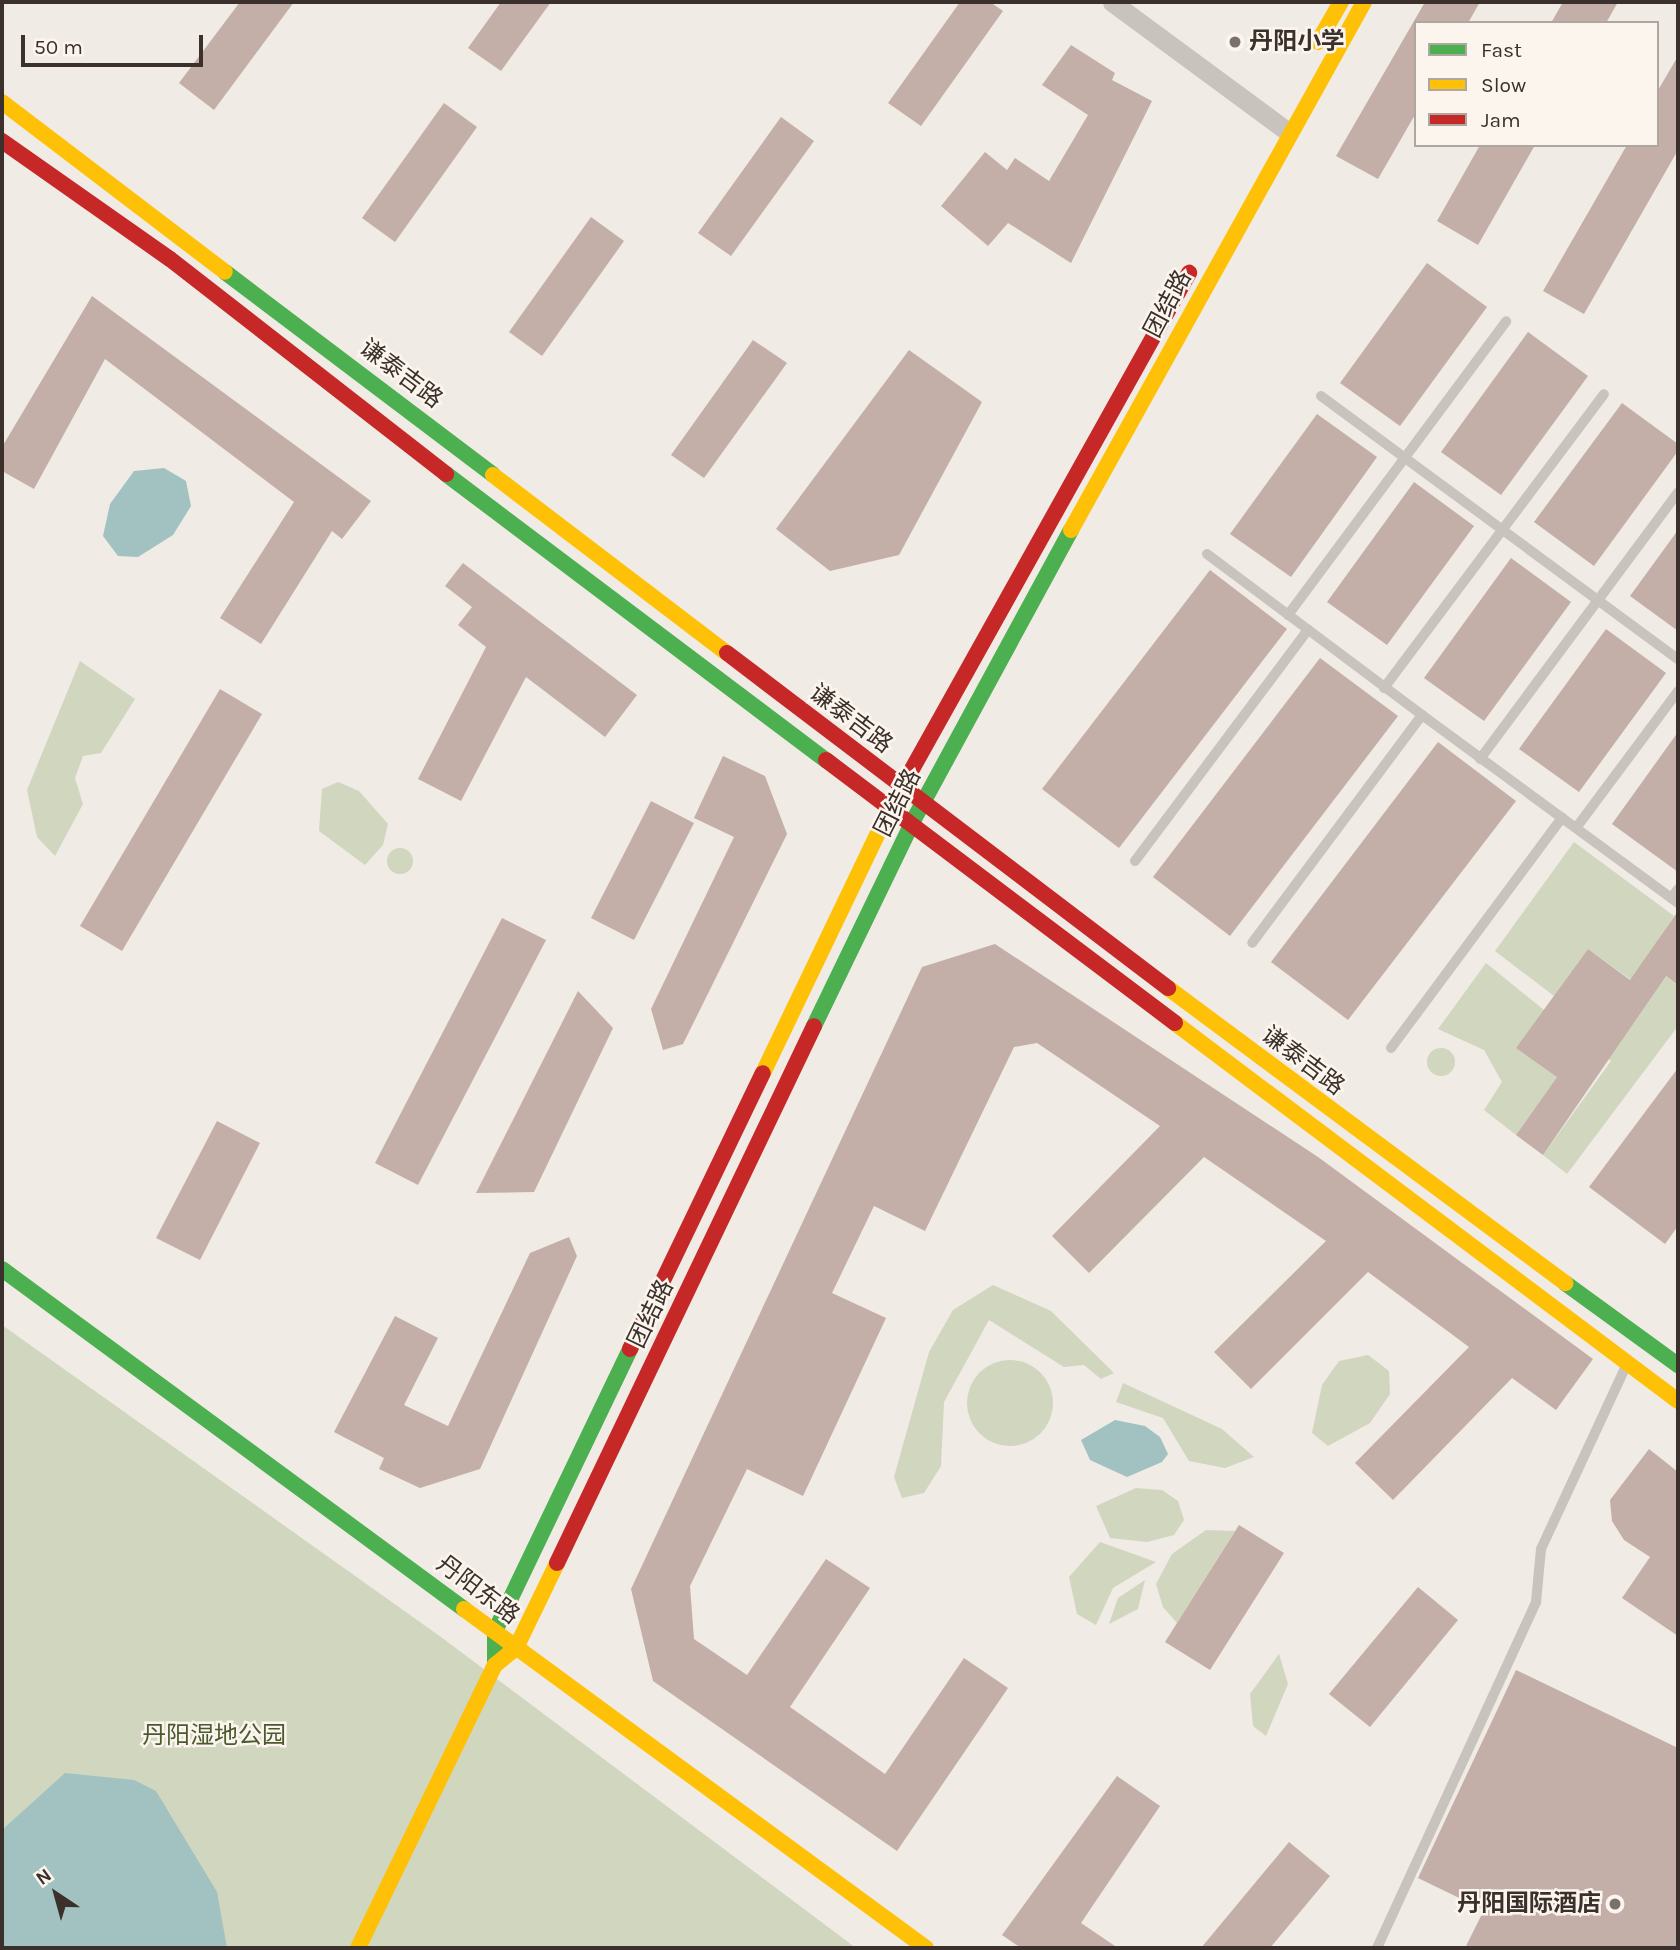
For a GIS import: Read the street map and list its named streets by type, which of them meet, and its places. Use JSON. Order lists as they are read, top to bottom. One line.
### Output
{"streets":{"street":["团结路","谦泰吉路","丹阳东路"]},"crossings":[["团结路","谦泰吉路"],["团结路","丹阳东路"]],"parks":["丹阳湿地公园"],"places":["丹阳小学","丹阳国际酒店"],"legend":["Fast","Slow","Jam"],"scale_bar":"50 m","north":"top left"}
